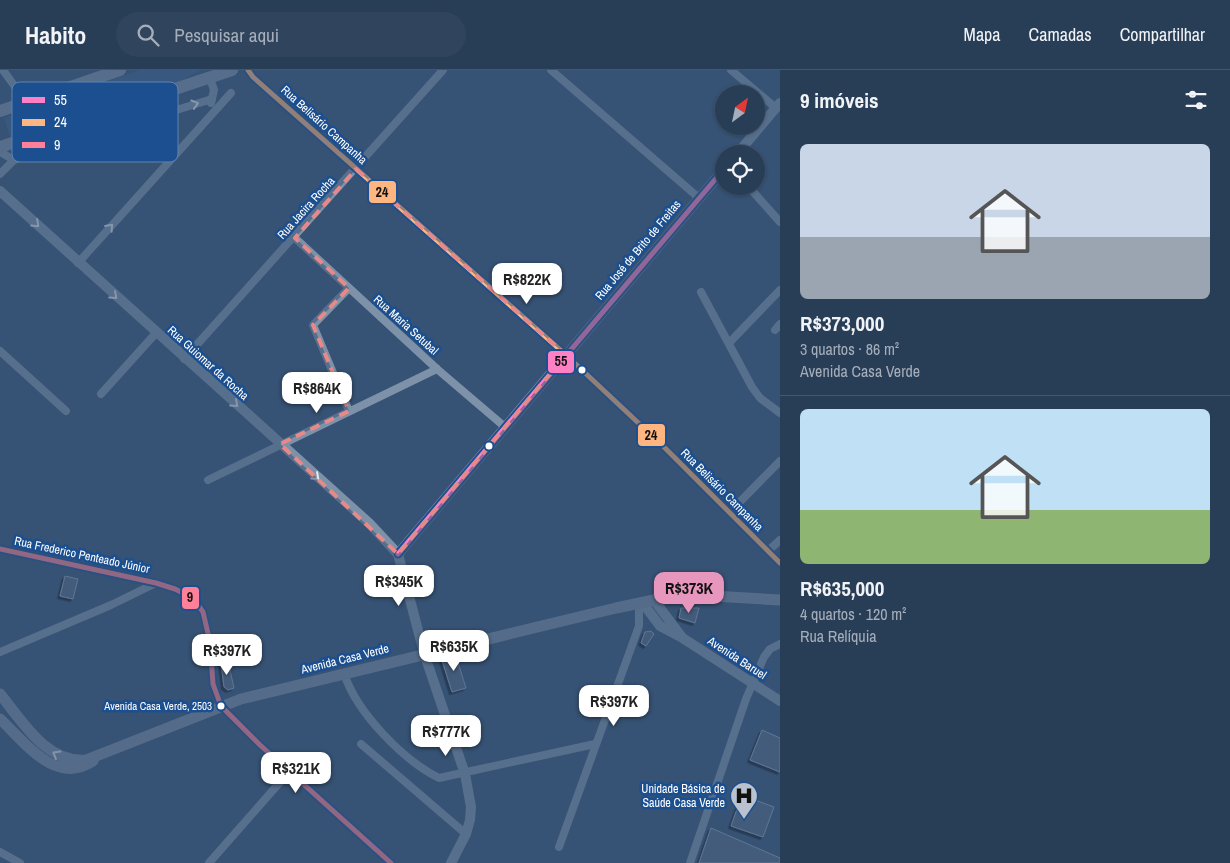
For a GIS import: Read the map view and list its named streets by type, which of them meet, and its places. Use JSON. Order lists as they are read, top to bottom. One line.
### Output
{"streets":{"main road":["Avenida Casa Verde"],"street":["Rua Belisário Campanha","Rua Jacira Rocha","Rua José de Brito de Freitas","Rua Maria Setubal","Rua Guiomar da Rocha","Rua Frederico Penteado Júnior","Avenida Baruel"]},"crossings":[["Rua Belisário Campanha","Rua Jacira Rocha"],["Rua Belisário Campanha","Rua José de Brito de Freitas"],["Rua Jacira Rocha","Rua Maria Setubal"],["Rua Jacira Rocha","Rua Guiomar da Rocha"],["Rua José de Brito de Freitas","Rua Maria Setubal"],["Rua José de Brito de Freitas","Rua Guiomar da Rocha"],["Rua Frederico Penteado Júnior","Avenida Casa Verde"],["Avenida Baruel","Avenida Casa Verde"]],"one_way":["Rua Guiomar da Rocha"],"places":{"other":["Avenida Casa Verde, 2503"],"hospital":["Unidade Básica de Saúde Casa Verde"]},"lines":["transit line 24","transit line 55","transit line 9"],"legend":["55","24","9"],"north":"top right","page":{"header":"Habito","search":"Pesquisar aqui","nav":["Mapa","Camadas","Compartilhar"],"heading":"9 imóveis","list":[{"name":"R$373,000","note":"3 quartos · 86 m² · Avenida Casa Verde"},{"name":"R$635,000","note":"4 quartos · 120 m² · Rua Relíquia"}],"price":["R$822K","R$864K","R$345K","R$373K","R$635K","R$397K","R$397K","R$777K","R$321K"]}}
